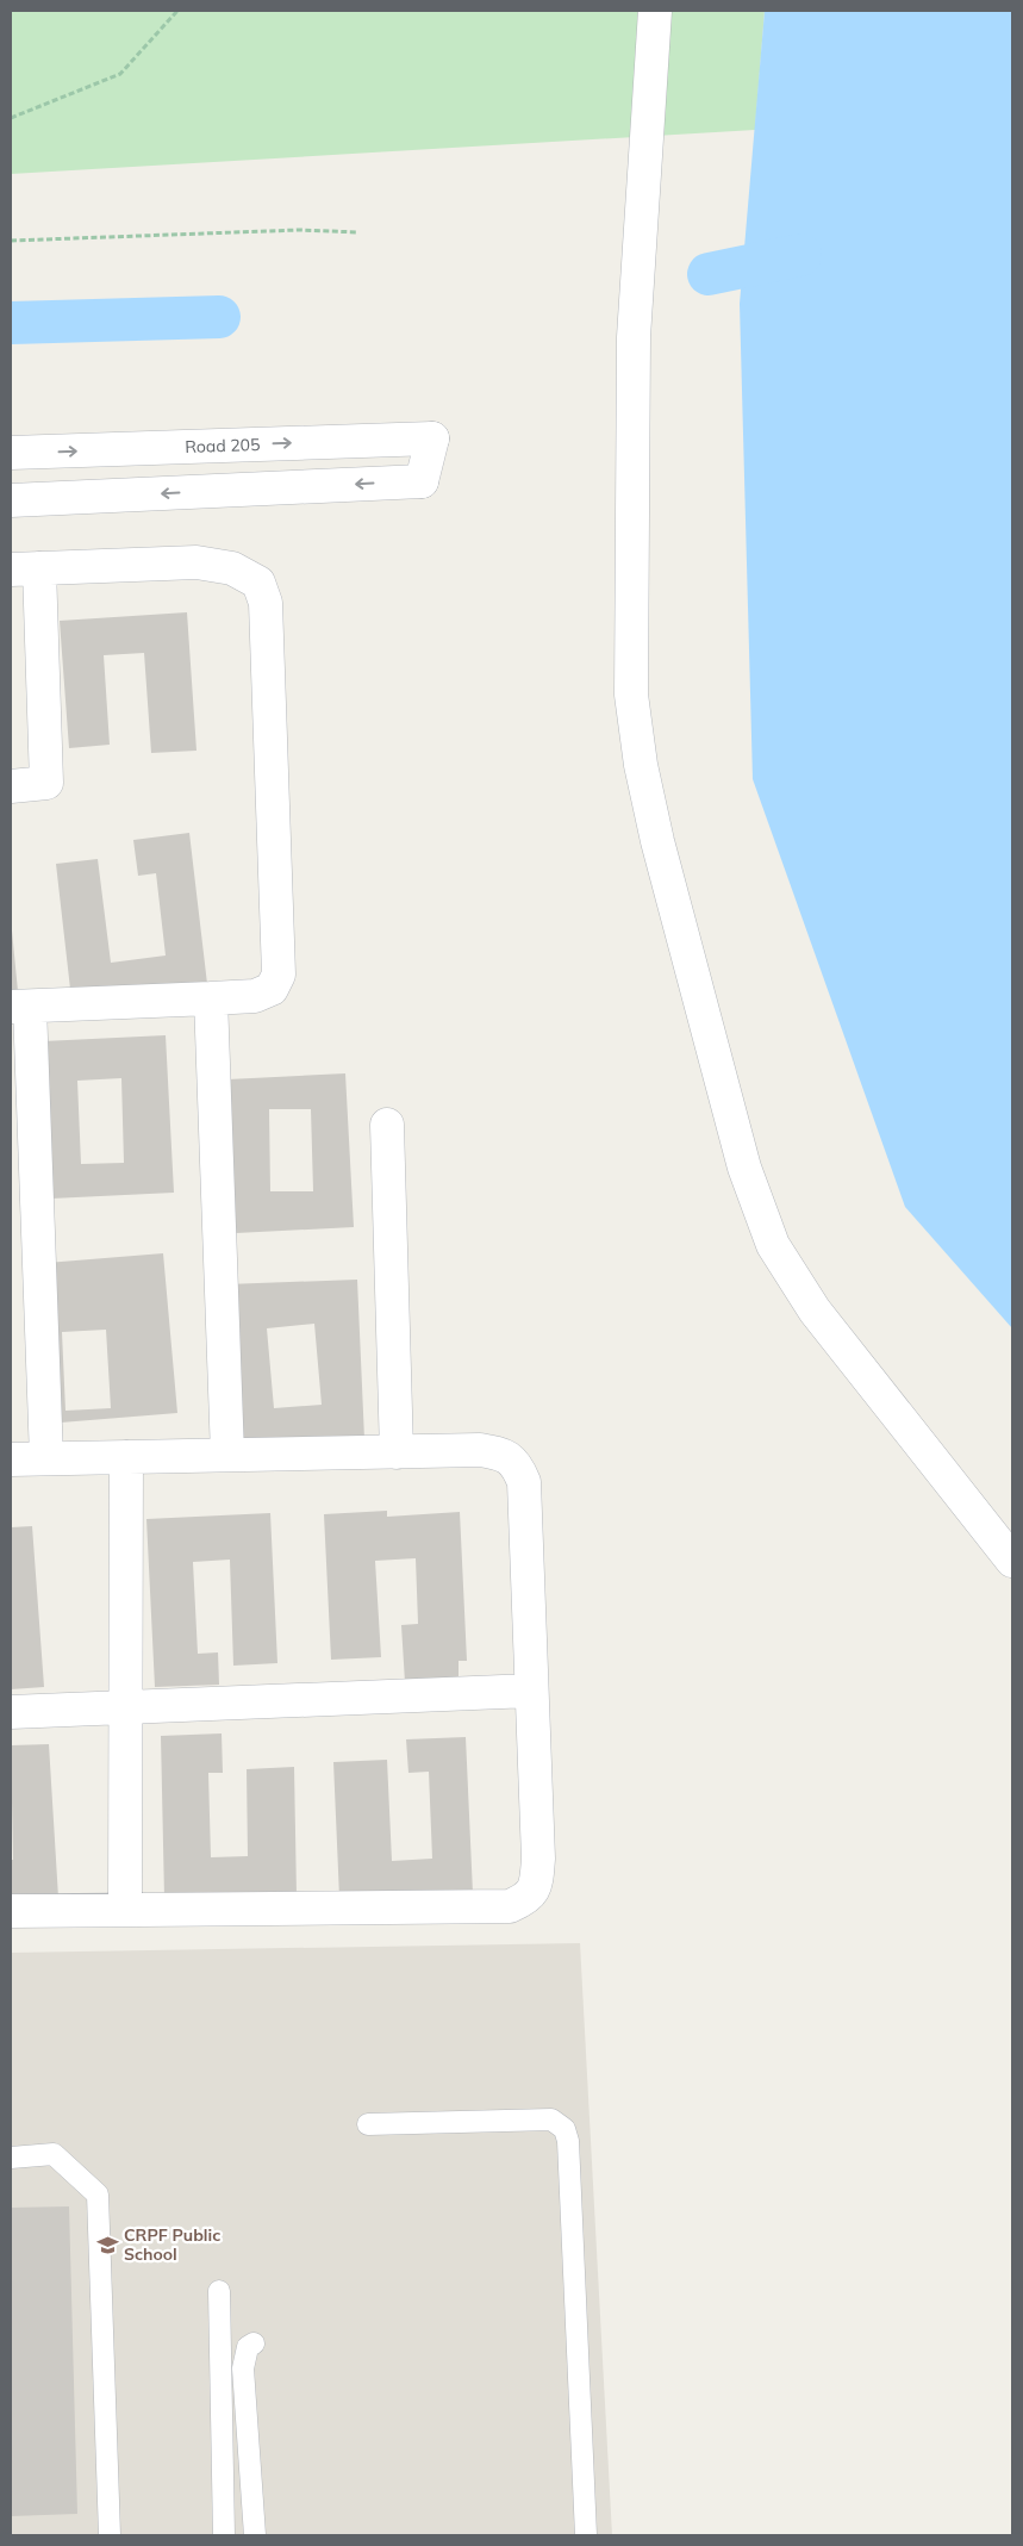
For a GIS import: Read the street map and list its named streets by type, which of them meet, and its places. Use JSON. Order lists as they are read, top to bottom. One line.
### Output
{"streets":{"street":["Road 205"]},"places":{"school or university":["CRPF Public School"]}}
